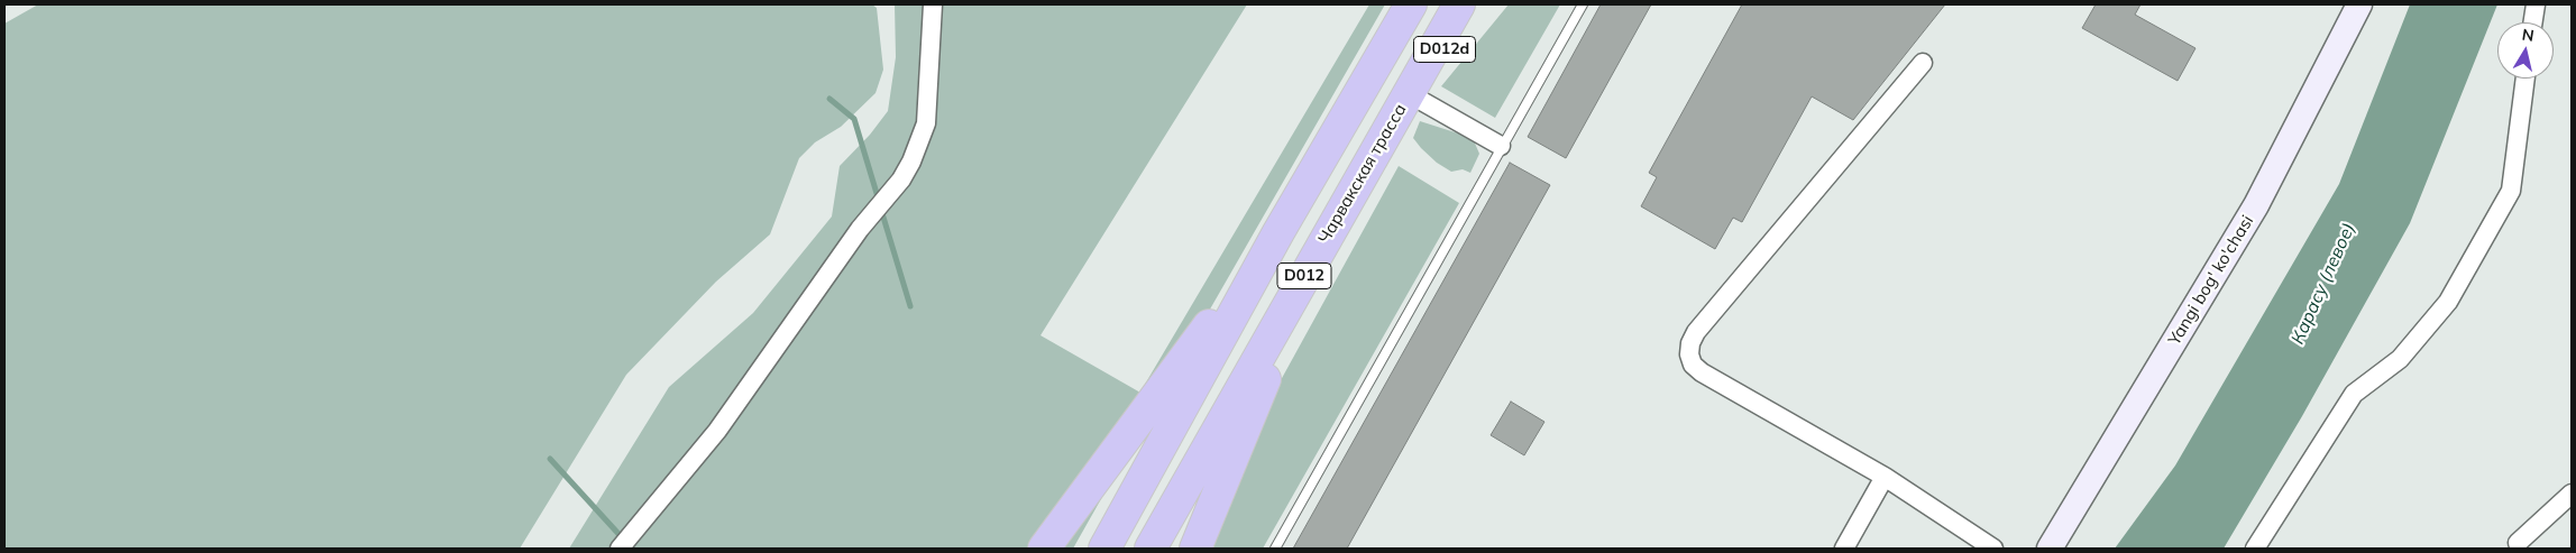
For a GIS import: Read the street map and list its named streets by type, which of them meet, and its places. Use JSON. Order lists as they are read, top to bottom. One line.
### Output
{"streets":{"highway":["D012d","Чарвакская трасса","D012"],"main road":["Yangi bog' ko'chasi"]},"crossings":[["D012d","Чарвакская трасса"]],"water":["Карасу (левое)"],"north":"top"}
